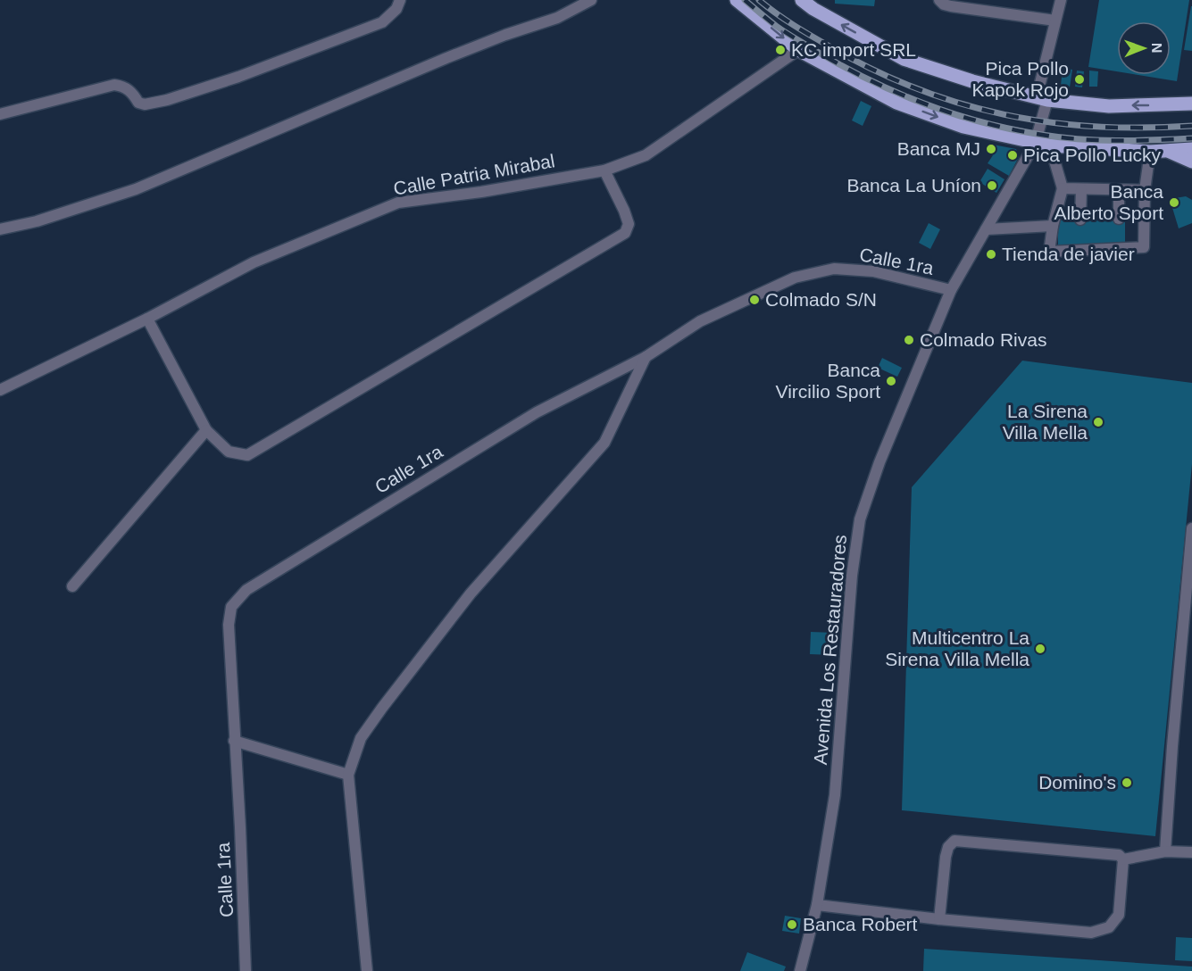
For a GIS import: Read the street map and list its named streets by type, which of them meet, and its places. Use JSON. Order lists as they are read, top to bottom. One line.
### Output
{"streets":{"street":["Calle Patria Mirabal","Calle 1ra","Avenida Los Restauradores"]},"crossings":[["Calle 1ra","Avenida Los Restauradores"]],"places":["KC import SRL","Pica Pollo Kapok Rojo","Banca MJ","Pica Pollo Lucky","Banca La Uníon","Banca Alberto Sport","Tienda de javier","Colmado S/N","Colmado Rivas","Banca Vircilio Sport","La Sirena Villa Mella","Multicentro La Sirena Villa Mella","Domino's","Banca Robert"],"north":"right"}
